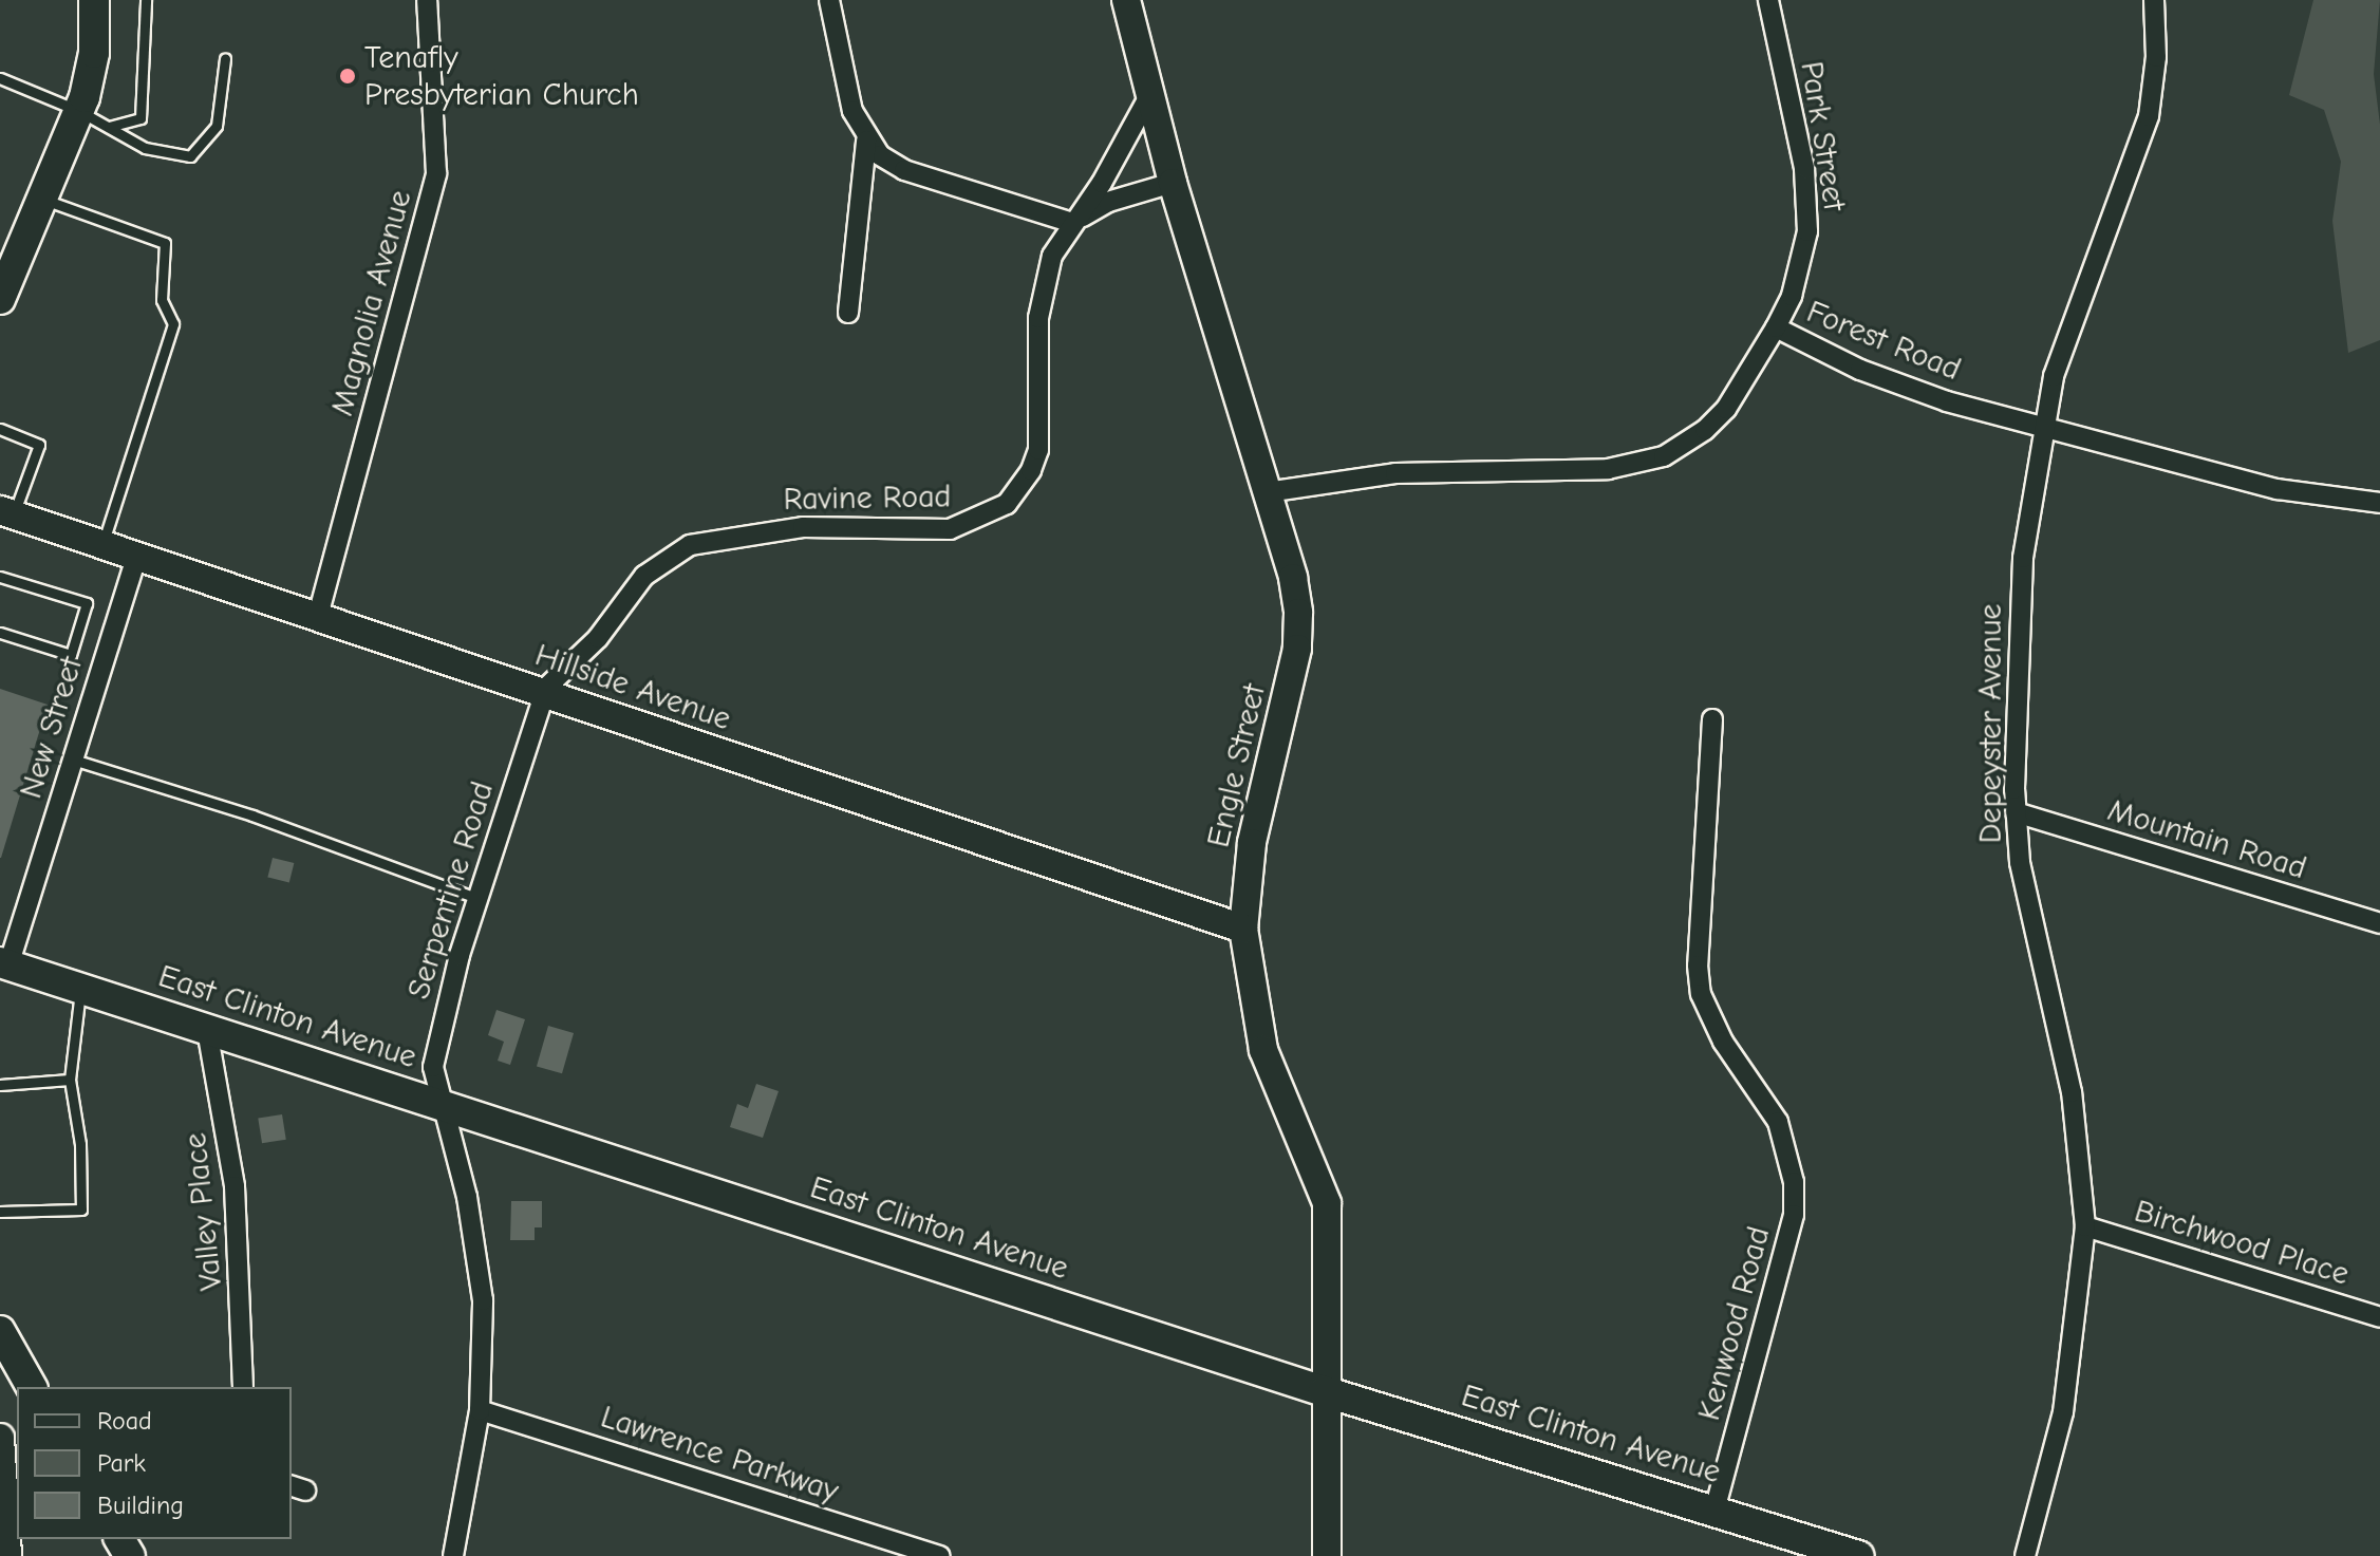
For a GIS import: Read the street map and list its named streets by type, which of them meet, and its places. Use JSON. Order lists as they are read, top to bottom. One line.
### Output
{"streets":{"main road":["East Clinton Avenue"],"street":["Park Street","Magnolia Avenue","Forest Road","Ravine Road","Hillside Avenue","Depeyster Avenue","New Street","Engle Street","Mountain Road","Serpentine Road","Valley Place","Birchwood Place","Kenwood Road","Lawrence Parkway"]},"crossings":[["Park Street","Forest Road"],["Magnolia Avenue","Hillside Avenue"],["Forest Road","Depeyster Avenue"],["Forest Road","Engle Street"],["Ravine Road","Hillside Avenue"],["Ravine Road","Engle Street"],["Ravine Road","Serpentine Road"],["Hillside Avenue","New Street"],["Hillside Avenue","Engle Street"],["Hillside Avenue","Serpentine Road"],["Depeyster Avenue","Mountain Road"],["Depeyster Avenue","Birchwood Place"],["New Street","East Clinton Avenue"],["Engle Street","East Clinton Avenue"],["Serpentine Road","East Clinton Avenue"],["Serpentine Road","Lawrence Parkway"],["East Clinton Avenue","Valley Place"],["East Clinton Avenue","Kenwood Road"]],"places":["Tenafly Presbyterian Church"],"legend":["Road","Park","Building"]}
